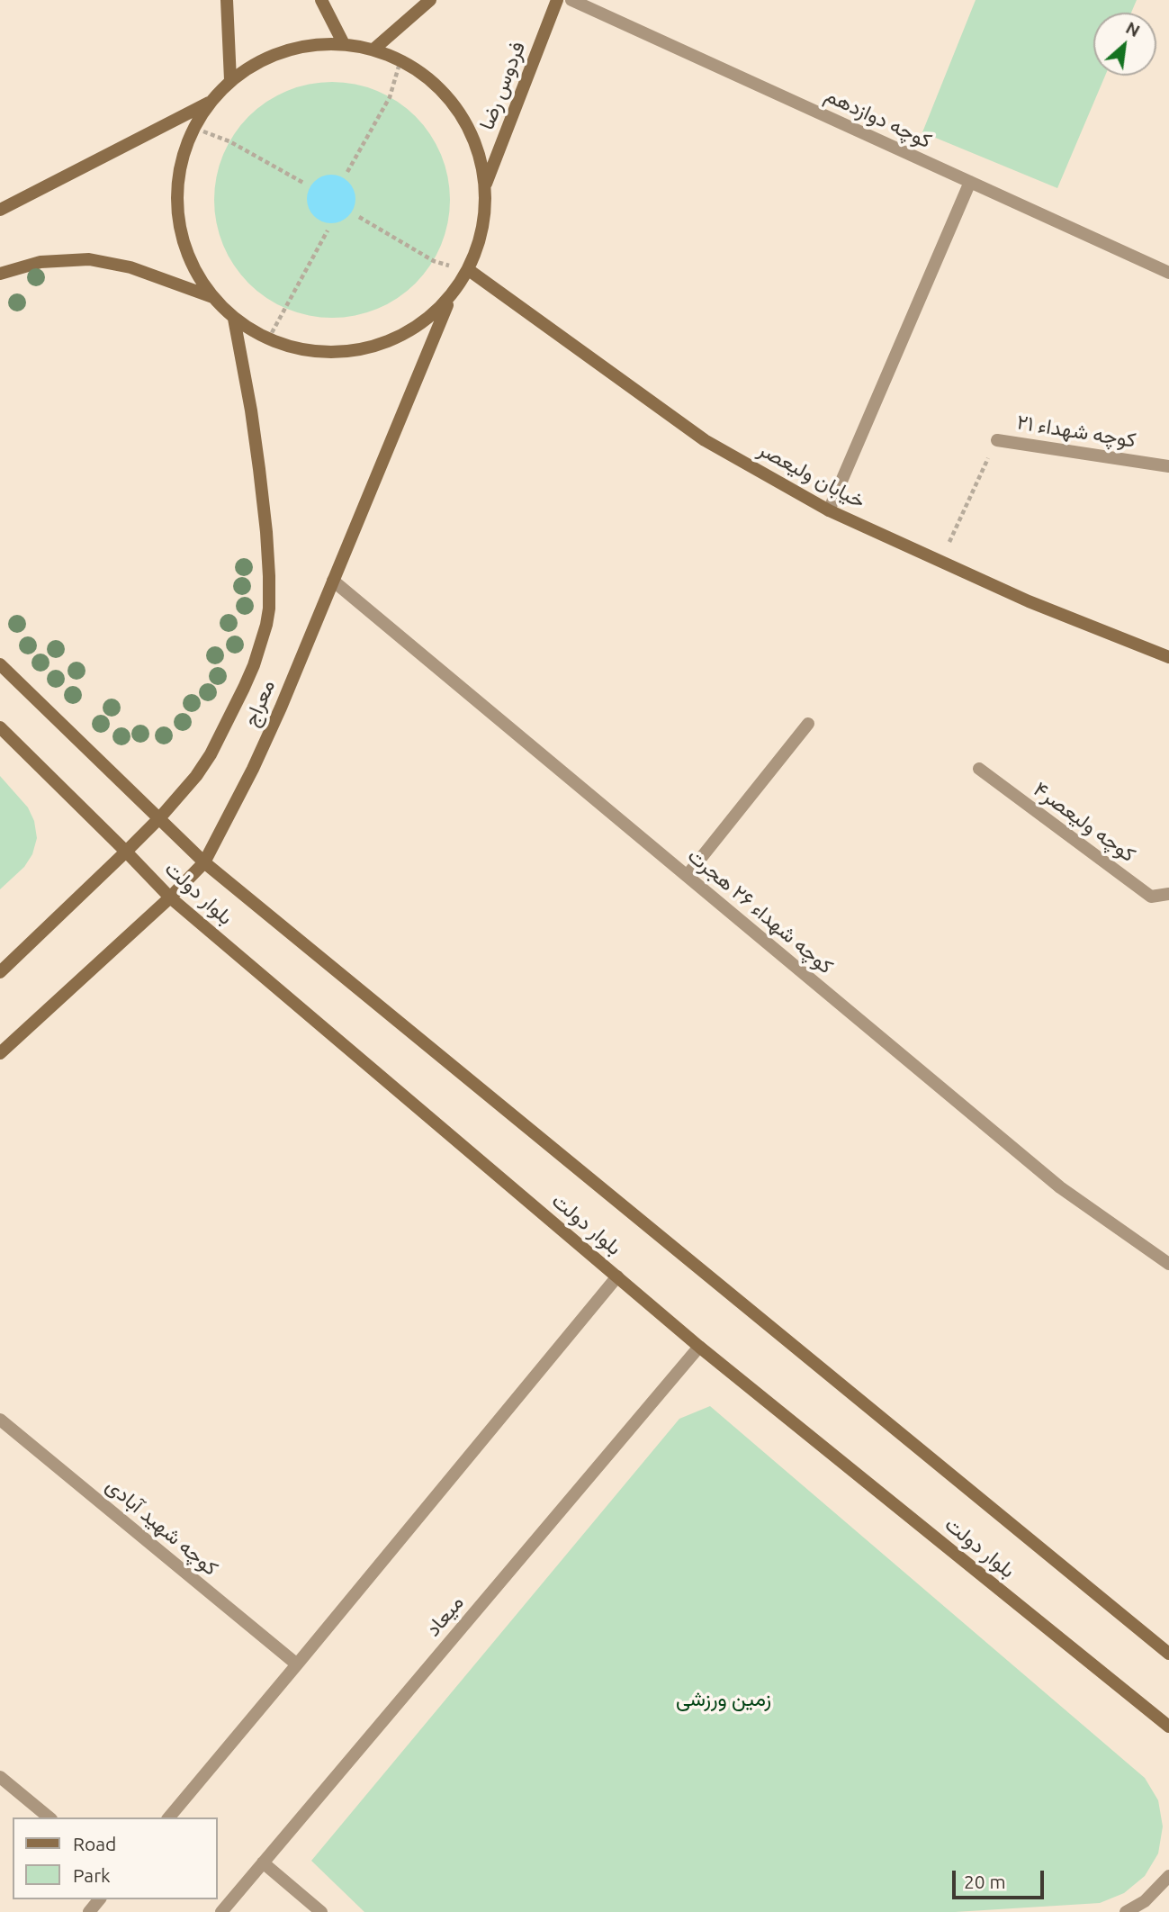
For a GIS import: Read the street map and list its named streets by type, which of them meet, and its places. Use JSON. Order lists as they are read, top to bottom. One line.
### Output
{"streets":{"street":["فردوس رضا","کوچه دوازدهم","کوچه شهداء ۲۱","خیابان ولیعصر","معراج","کوچه ولیعصر۴","بلوار دولت","کوچه شهداء ۲۶ هجرت","کوچه شهید آبادی","میعاد"]},"crossings":[["کوچه شهداء ۲۱","خیابان ولیعصر"],["معراج","بلوار دولت"],["معراج","کوچه شهداء ۲۶ هجرت"],["بلوار دولت","میعاد"]],"parks":["زمین ورزشی"],"legend":["Road","Park"],"scale_bar":"20 m","north":"top right"}
